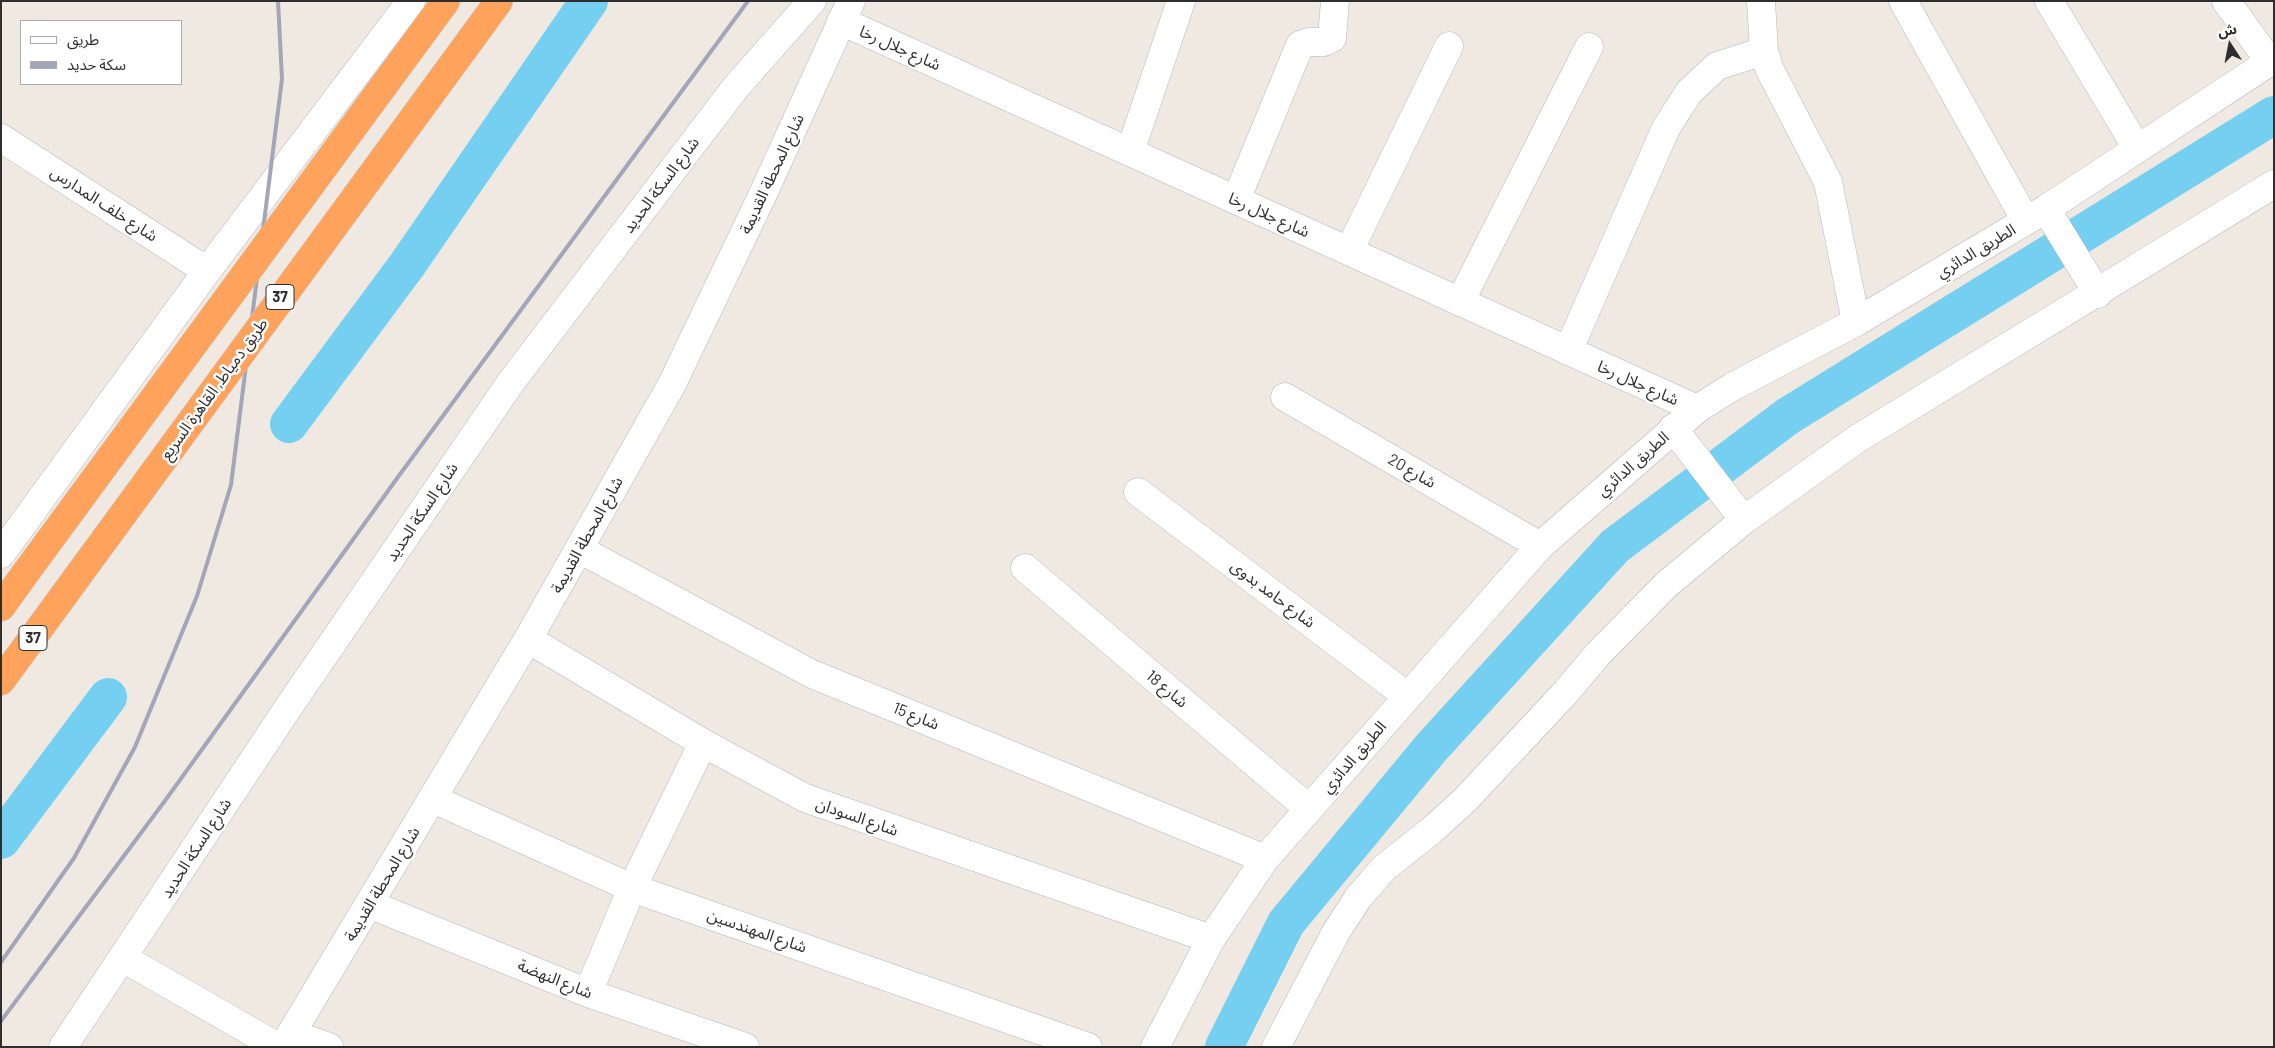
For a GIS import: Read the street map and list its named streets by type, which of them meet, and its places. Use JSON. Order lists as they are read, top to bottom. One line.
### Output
{"streets":{"highway":["37","طريق دمياط, القاهرة السريع"],"street":["شارع جلال رخا","شارع المحطة القديمة","شارع السكة الحديد","شارع خلف المدارس","الطريق الدائري","شارع 20","شارع حامد بدوى","شارع 18","شارع 15","شارع السودان","شارع المهندسين","شارع النهضة"]},"crossings":[["شارع جلال رخا","شارع المحطة القديمة"],["شارع جلال رخا","الطريق الدائري"],["شارع المحطة القديمة","شارع 15"],["شارع المحطة القديمة","شارع السودان"],["شارع المحطة القديمة","شارع المهندسين"],["شارع المحطة القديمة","شارع النهضة"],["الطريق الدائري","شارع 20"],["الطريق الدائري","شارع حامد بدوى"],["الطريق الدائري","شارع 18"],["الطريق الدائري","شارع 15"],["الطريق الدائري","شارع السودان"]],"legend":["طريق","سكة حديد"],"north":"top"}
